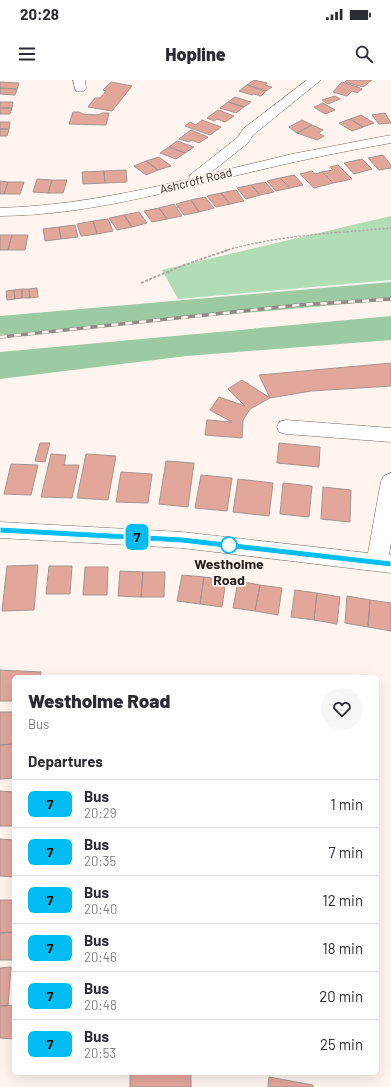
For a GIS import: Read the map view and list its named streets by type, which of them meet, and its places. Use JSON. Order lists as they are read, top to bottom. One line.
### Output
{"streets":{"street":["Ashcroft Road"]},"places":["Westholme Road"],"lines":["bus line 7"],"page":{"status":"20:28","header":"Hopline","on_map":"7","heading":[["Westholme Road","Bus"],"Departures"],"list":[{"mark":"7","name":"Bus","note":"20:29","value":"1 min"},{"mark":"7","name":"Bus","note":"20:35","value":"7 min"},{"mark":"7","name":"Bus","note":"20:40","value":"12 min"},{"mark":"7","name":"Bus","note":"20:46","value":"18 min"},{"mark":"7","name":"Bus","note":"20:48","value":"20 min"},{"mark":"7","name":"Bus","note":"20:53","value":"25 min"}]}}
